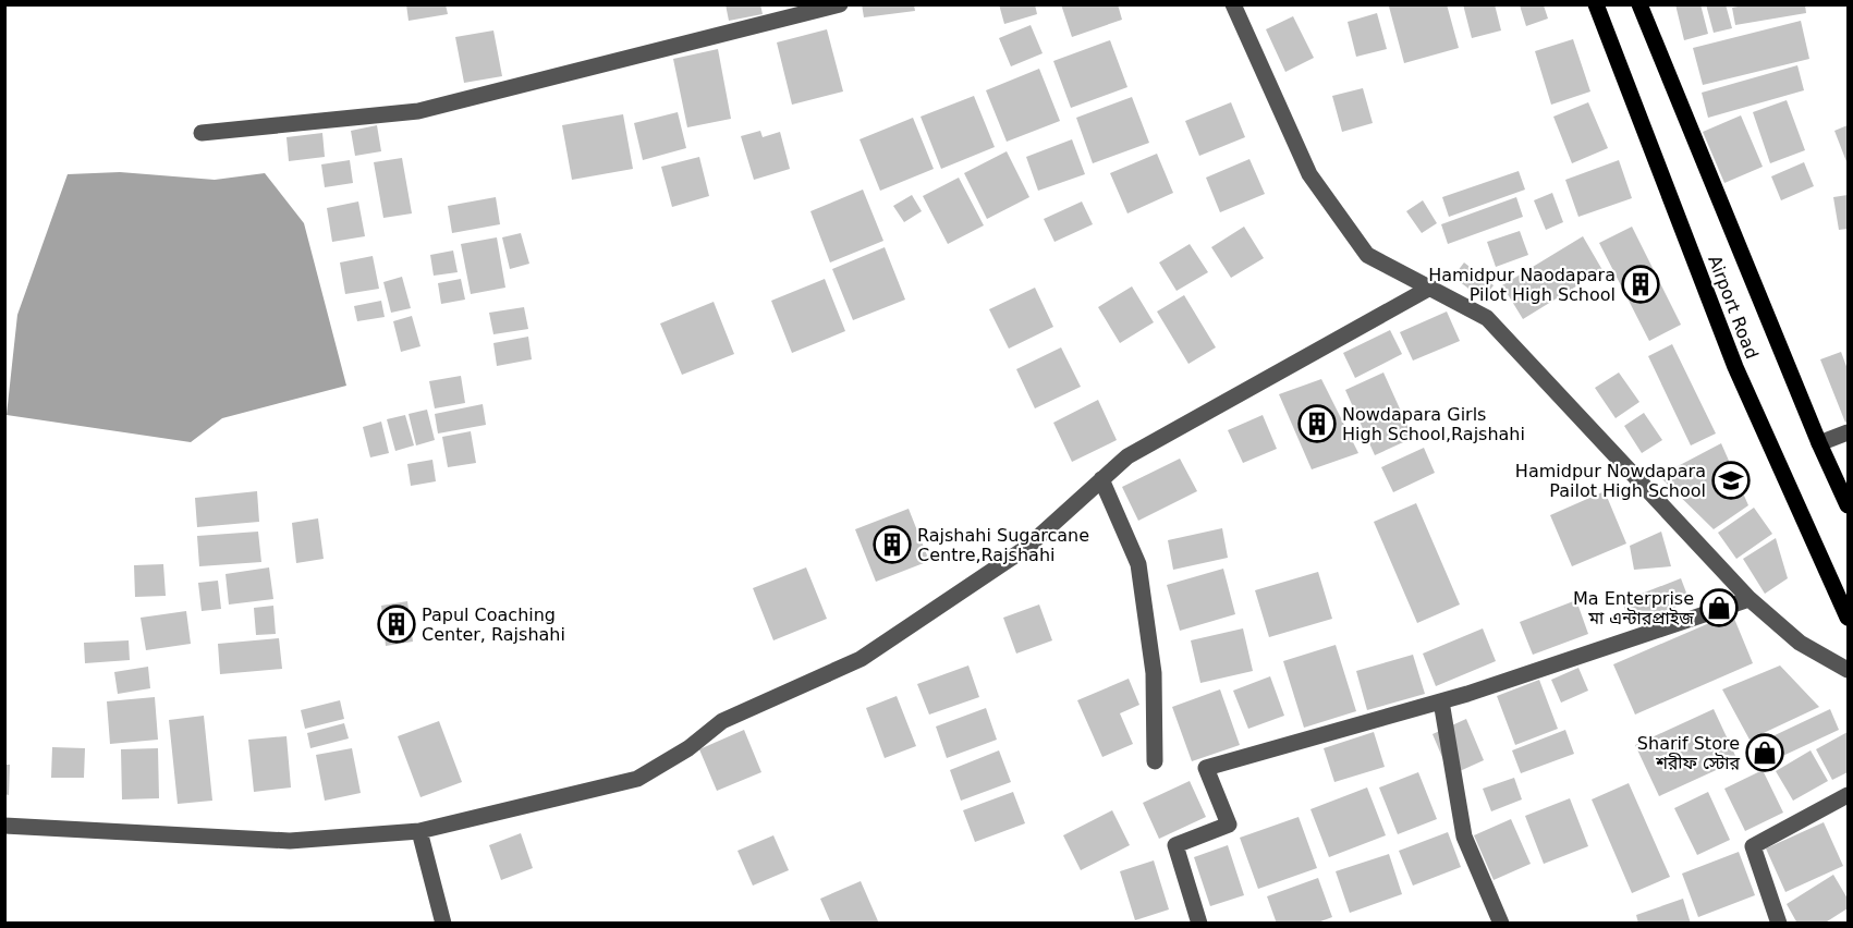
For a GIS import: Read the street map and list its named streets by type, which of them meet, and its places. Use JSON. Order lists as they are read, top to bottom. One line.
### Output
{"streets":{"main road":["Airport Road"]},"places":{"building":["Hamidpur Naodapara Pilot High School","Nowdapara Girls High School,Rajshahi","Rajshahi Sugarcane Centre,Rajshahi","Papul Coaching Center, Rajshahi"],"school or university":["Hamidpur Nowdapara Pailot High School"],"shop":["Ma Enterprise মা এন্টারপ্রাইজ","Sharif Store শরীফ স্টোর"]}}
